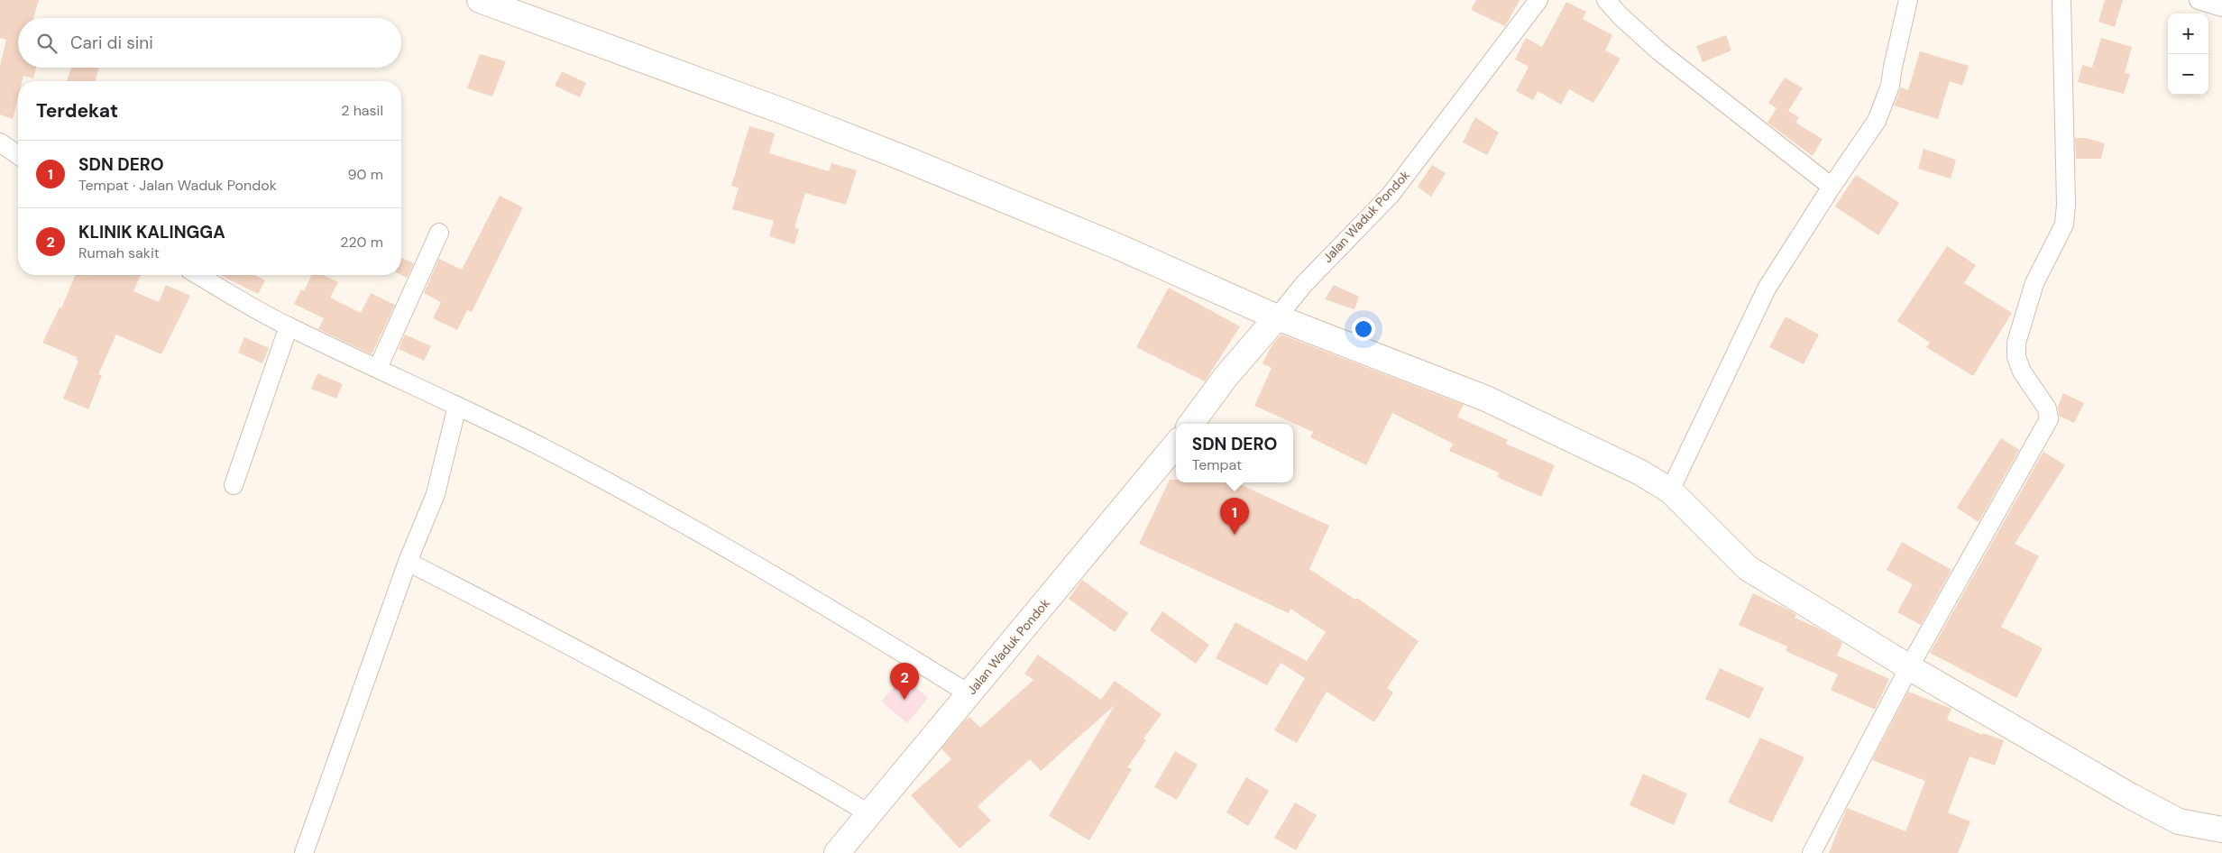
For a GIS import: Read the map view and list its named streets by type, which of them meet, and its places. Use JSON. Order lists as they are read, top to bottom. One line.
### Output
{"streets":{"street":["Jalan Waduk Pondok"]},"page":{"map_buttons":["+","−"],"search":"Cari di sini","heading":["Terdekat","2 hasil"],"list":[{"mark":"1","name":"SDN DERO","note":"Tempat · Jalan Waduk Pondok","value":"90 m"},{"mark":"2","name":"KLINIK KALINGGA","note":"Rumah sakit","value":"220 m"}],"popup":["SDN DERO","Tempat"],"pins":["1","2"]}}
